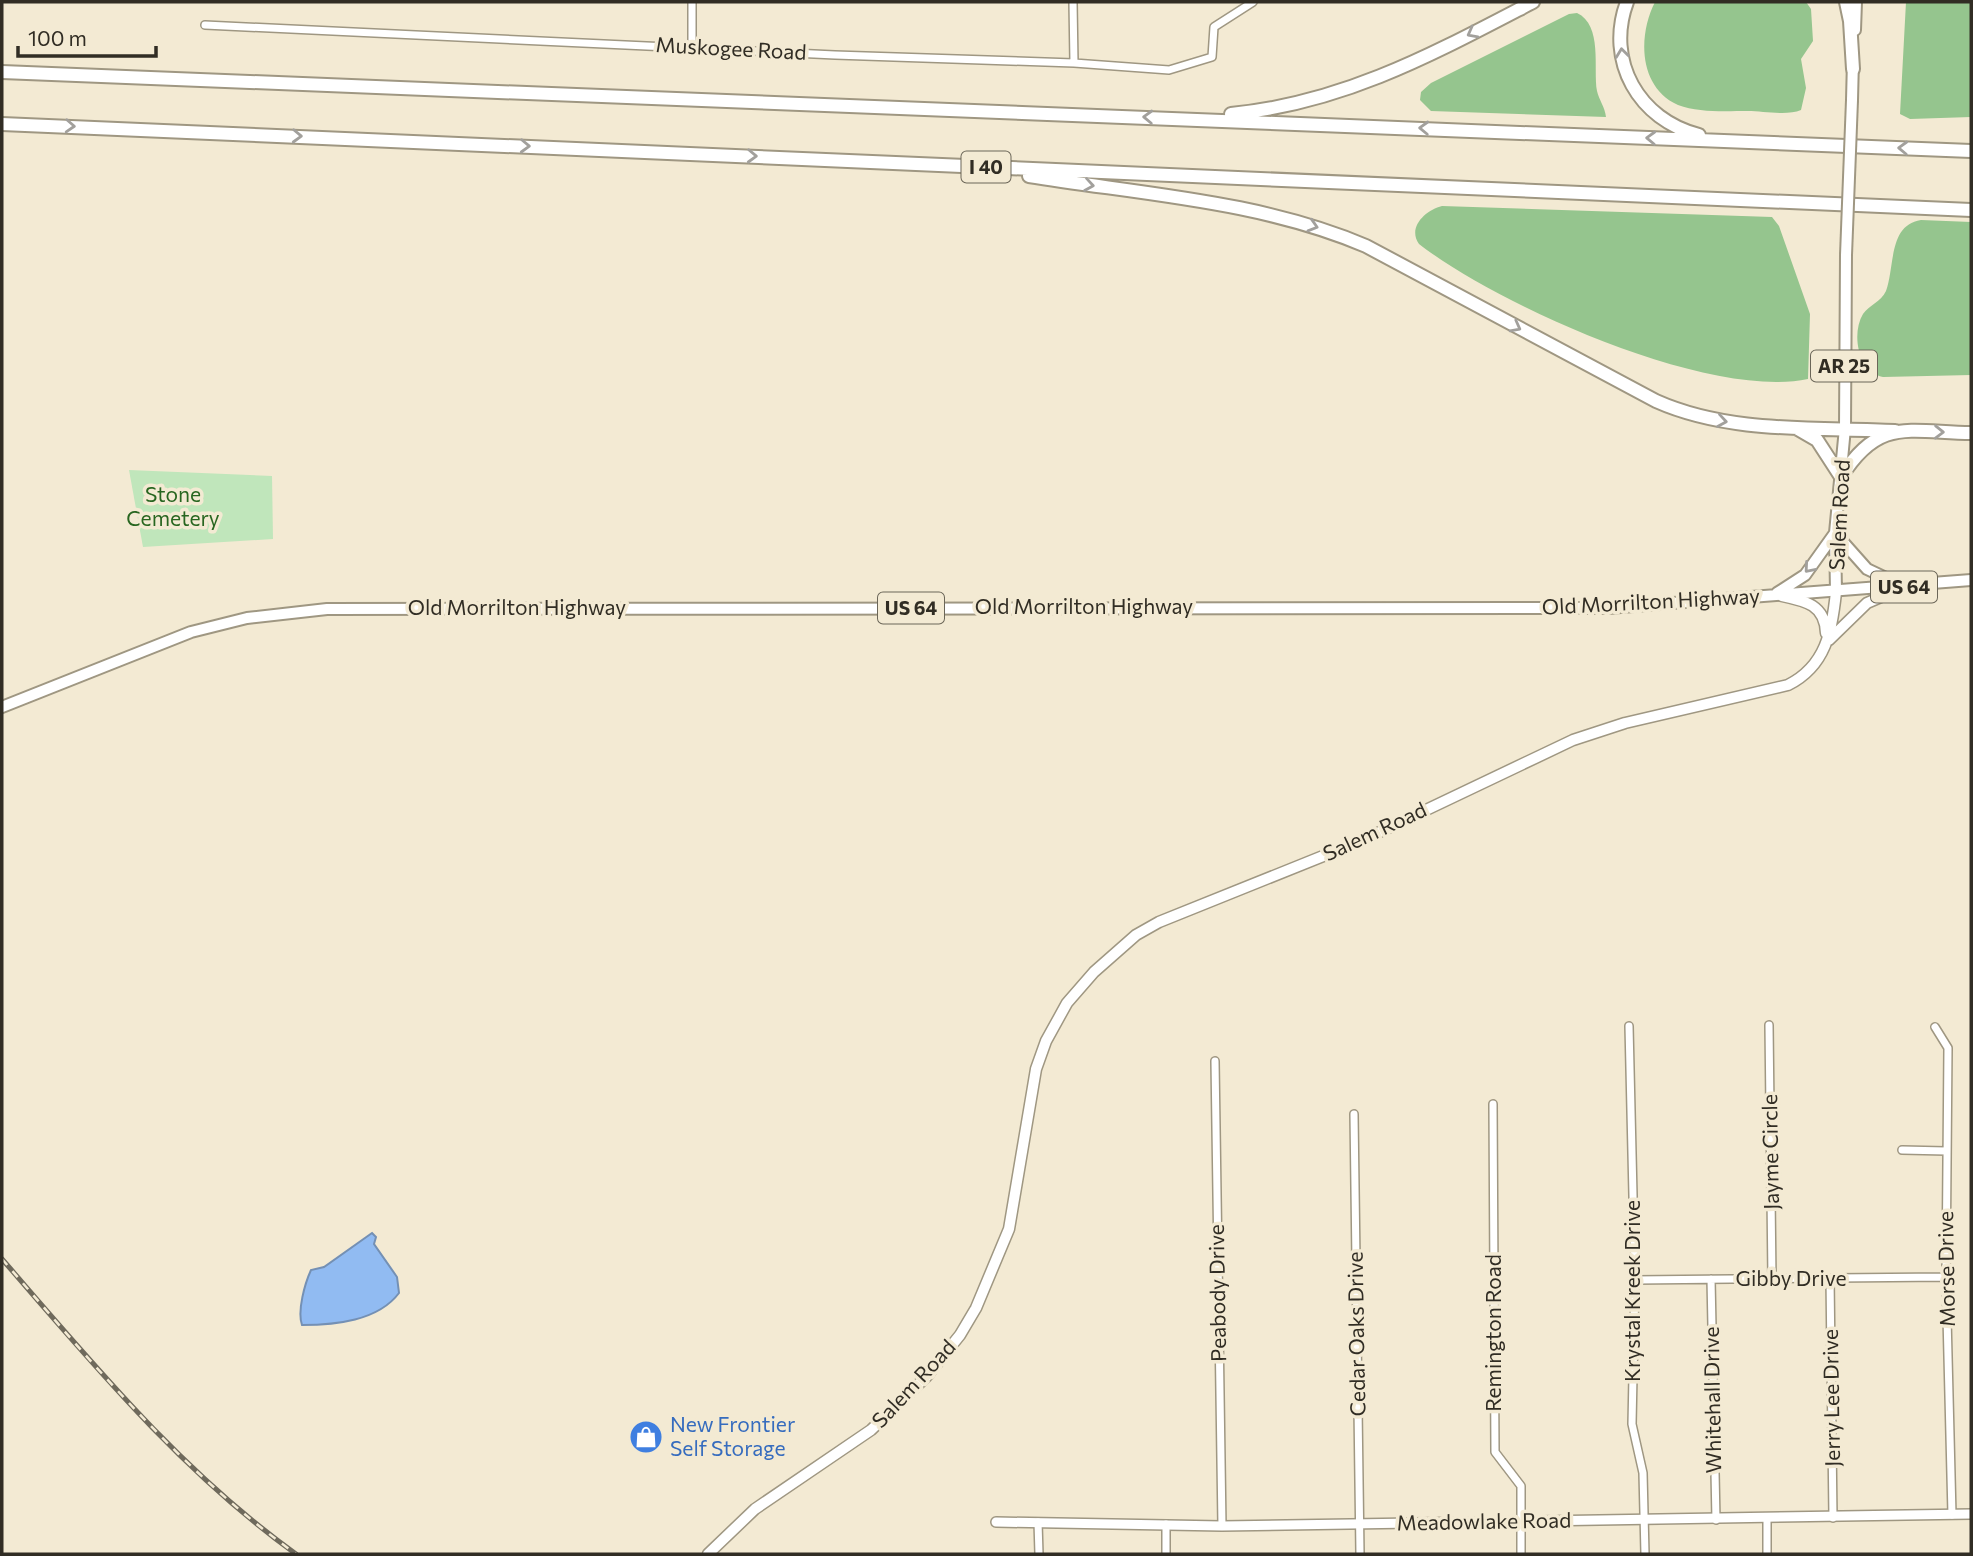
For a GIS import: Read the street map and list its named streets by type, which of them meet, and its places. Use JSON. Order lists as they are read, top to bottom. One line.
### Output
{"streets":{"highway":["I 40"],"main road":["AR 25","Salem Road","US 64","Old Morrilton Highway"],"street":["Muskogee Road","Jayme Circle","Morse Drive","Gibby Drive","Krystal Kreek Drive","Peabody Drive","Remington Road","Cedar Oaks Drive","Jerry Lee Drive","Whitehall Drive","Meadowlake Road"]},"crossings":[["AR 25","Salem Road"],["Salem Road","Old Morrilton Highway"],["Jayme Circle","Gibby Drive"],["Morse Drive","Gibby Drive"],["Morse Drive","Meadowlake Road"],["Gibby Drive","Krystal Kreek Drive"],["Gibby Drive","Jerry Lee Drive"],["Gibby Drive","Whitehall Drive"],["Krystal Kreek Drive","Meadowlake Road"],["Peabody Drive","Meadowlake Road"],["Remington Road","Meadowlake Road"],["Cedar Oaks Drive","Meadowlake Road"],["Jerry Lee Drive","Meadowlake Road"],["Whitehall Drive","Meadowlake Road"]],"parks":["Stone Cemetery"],"places":{"shop":["New Frontier Self Storage"]},"scale_bar":"100 m"}
